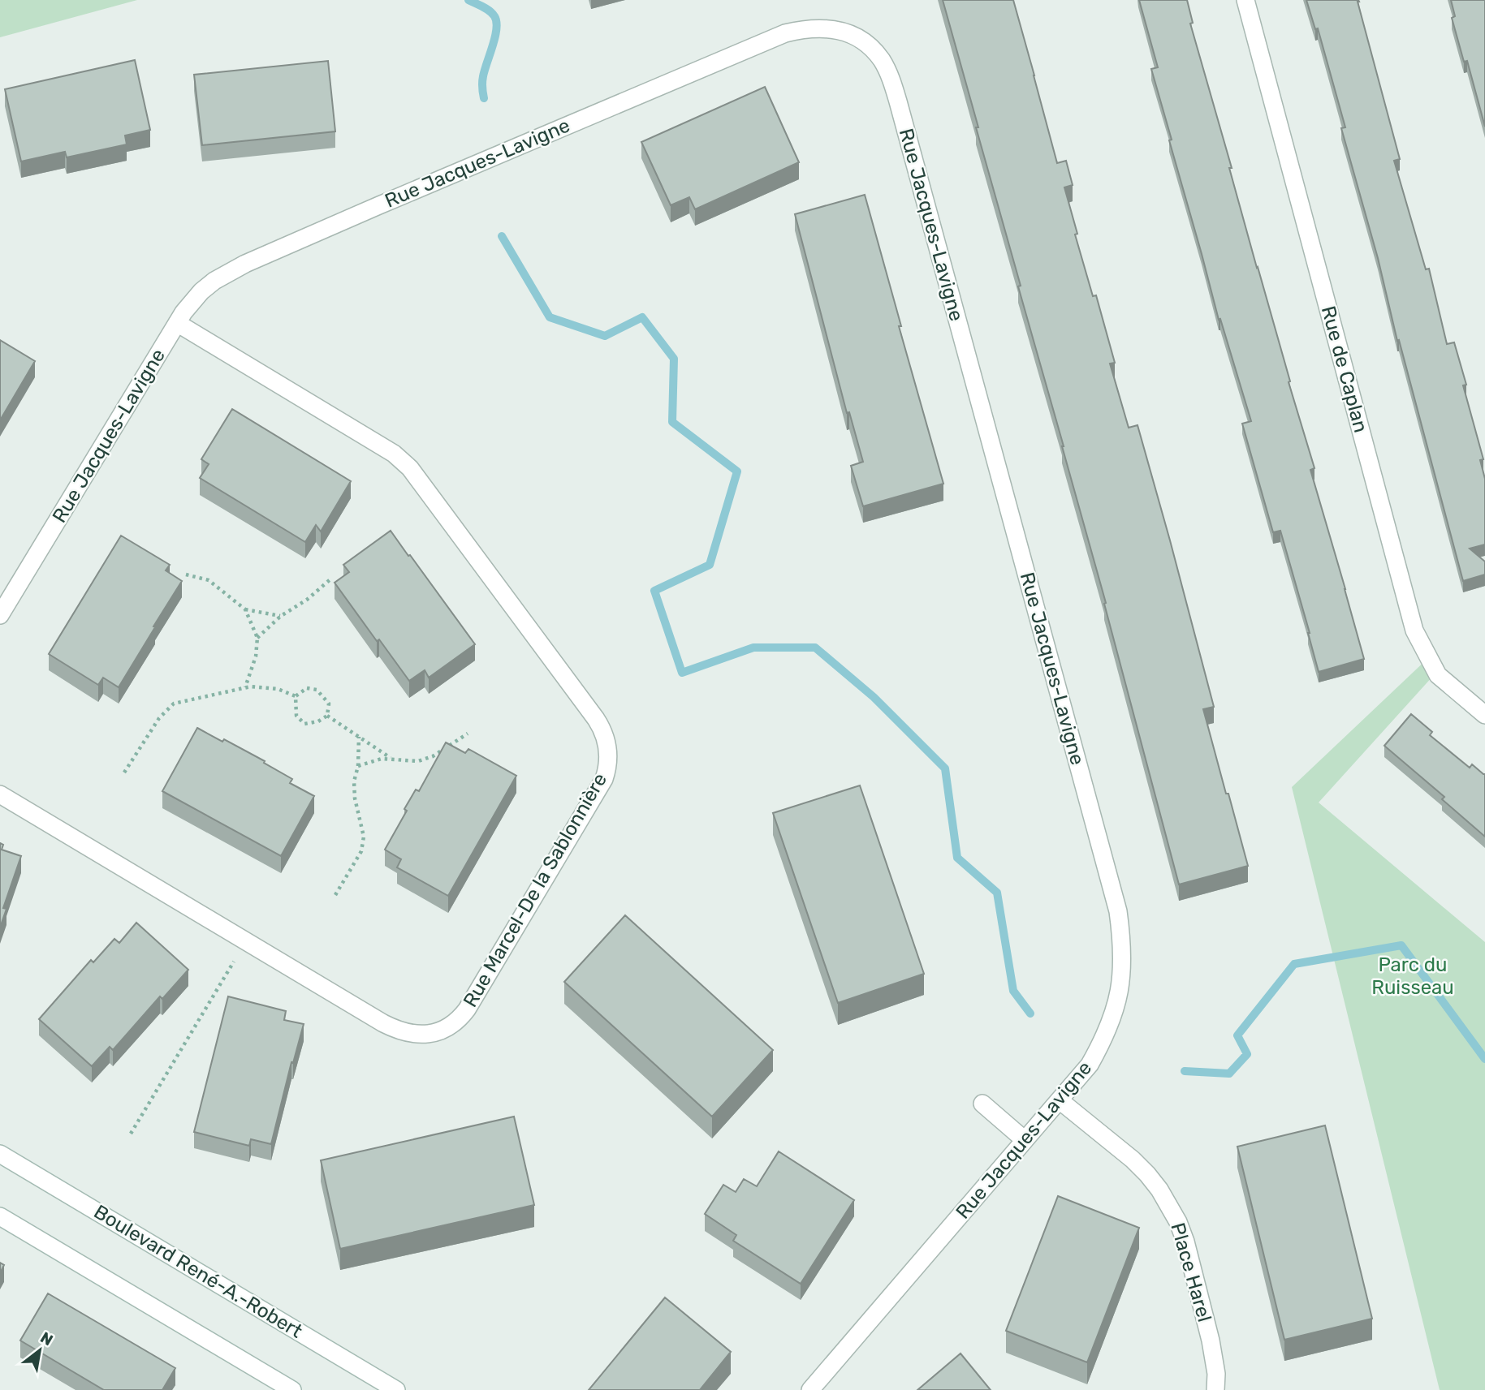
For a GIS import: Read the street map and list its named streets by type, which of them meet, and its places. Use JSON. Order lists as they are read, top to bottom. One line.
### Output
{"streets":{"street":["Rue Jacques-Lavigne","Rue de Caplan","Rue Marcel-De la Sablonnière","Boulevard René-A.-Robert","Place Harel"]},"crossings":[["Rue Jacques-Lavigne","Rue Marcel-De la Sablonnière"],["Rue Jacques-Lavigne","Place Harel"]],"parks":["Parc du Ruisseau"],"north":"top right"}
